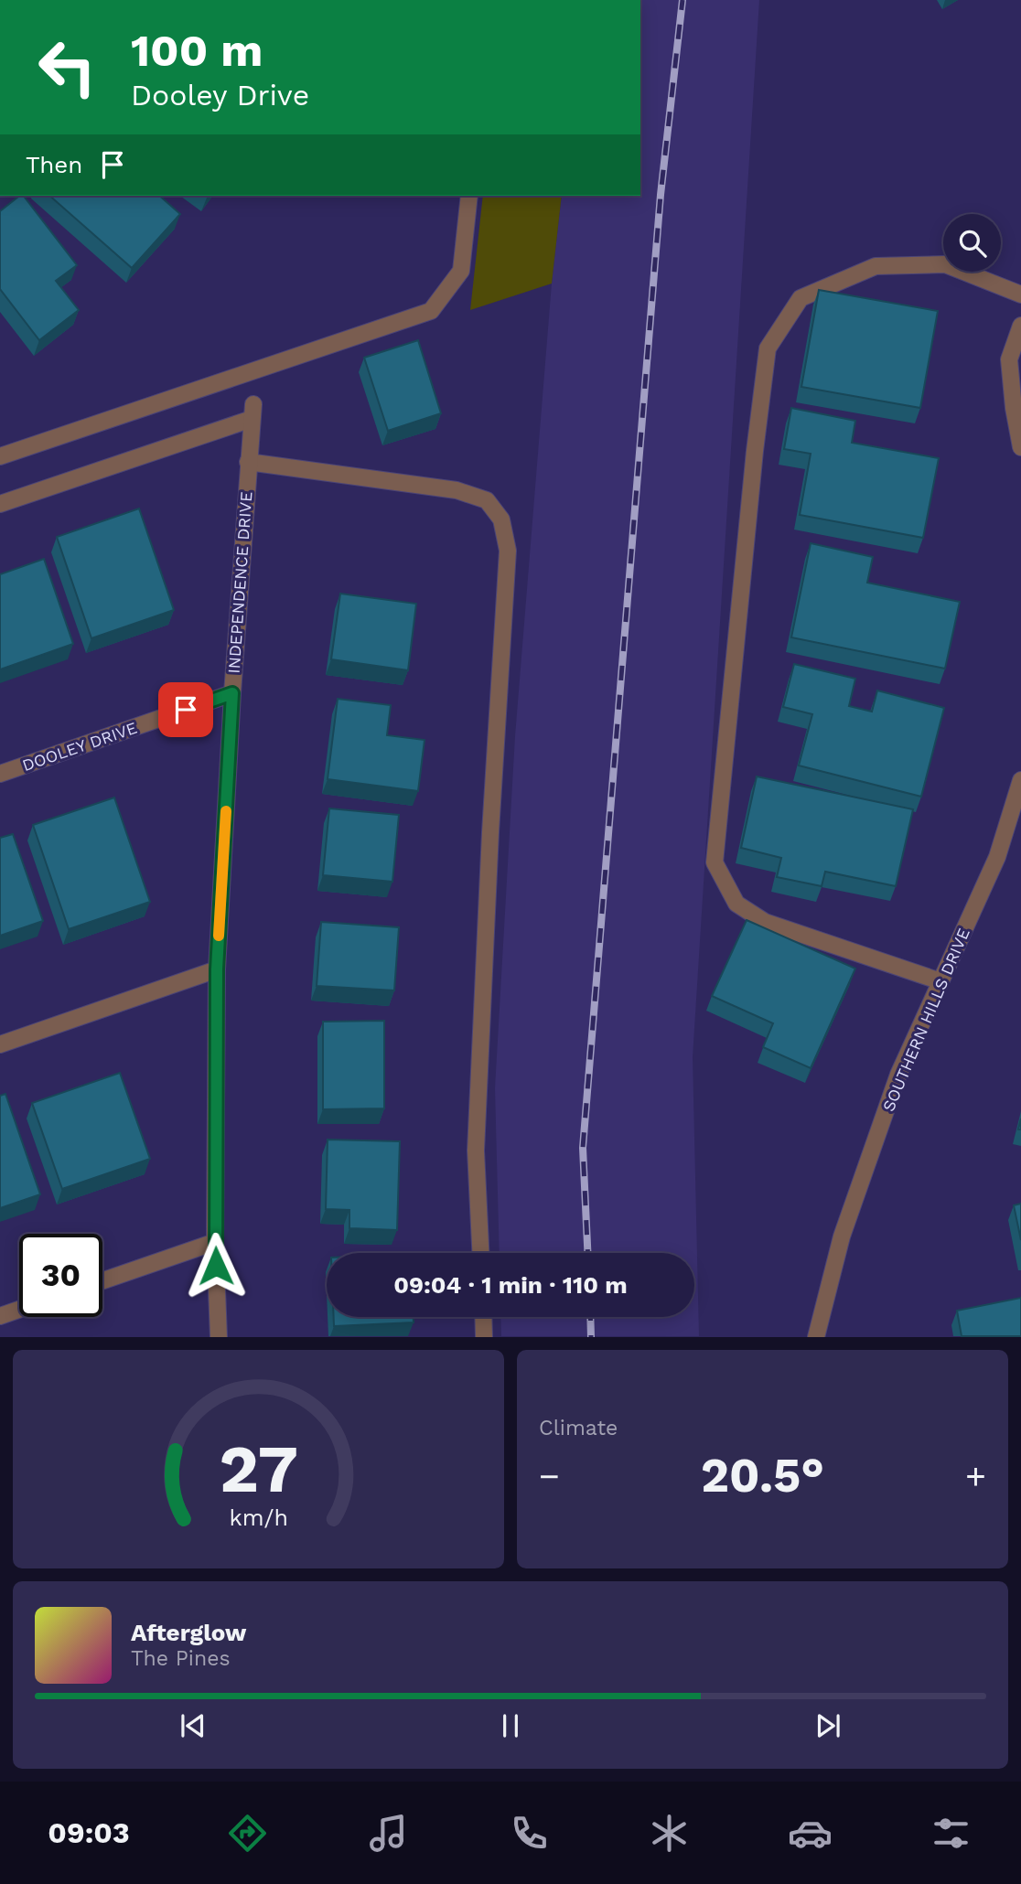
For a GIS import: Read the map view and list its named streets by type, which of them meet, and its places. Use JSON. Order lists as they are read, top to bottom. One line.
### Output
{"streets":{"street":["INDEPENDENCE DRIVE","DOOLEY DRIVE","SOUTHERN HILLS DRIVE"]},"crossings":[["INDEPENDENCE DRIVE","DOOLEY DRIVE"]],"page":{"turn":["100 m","Dooley Drive"],"then":"Then","limit":"30","trip":"09:04 · 1 min · 110 m","tile":"Climate","heat":["−","20.5°","+"],"song":["Afterglow","The Pines"],"tabs":"09:03","gauge":["27","km/h"]}}
